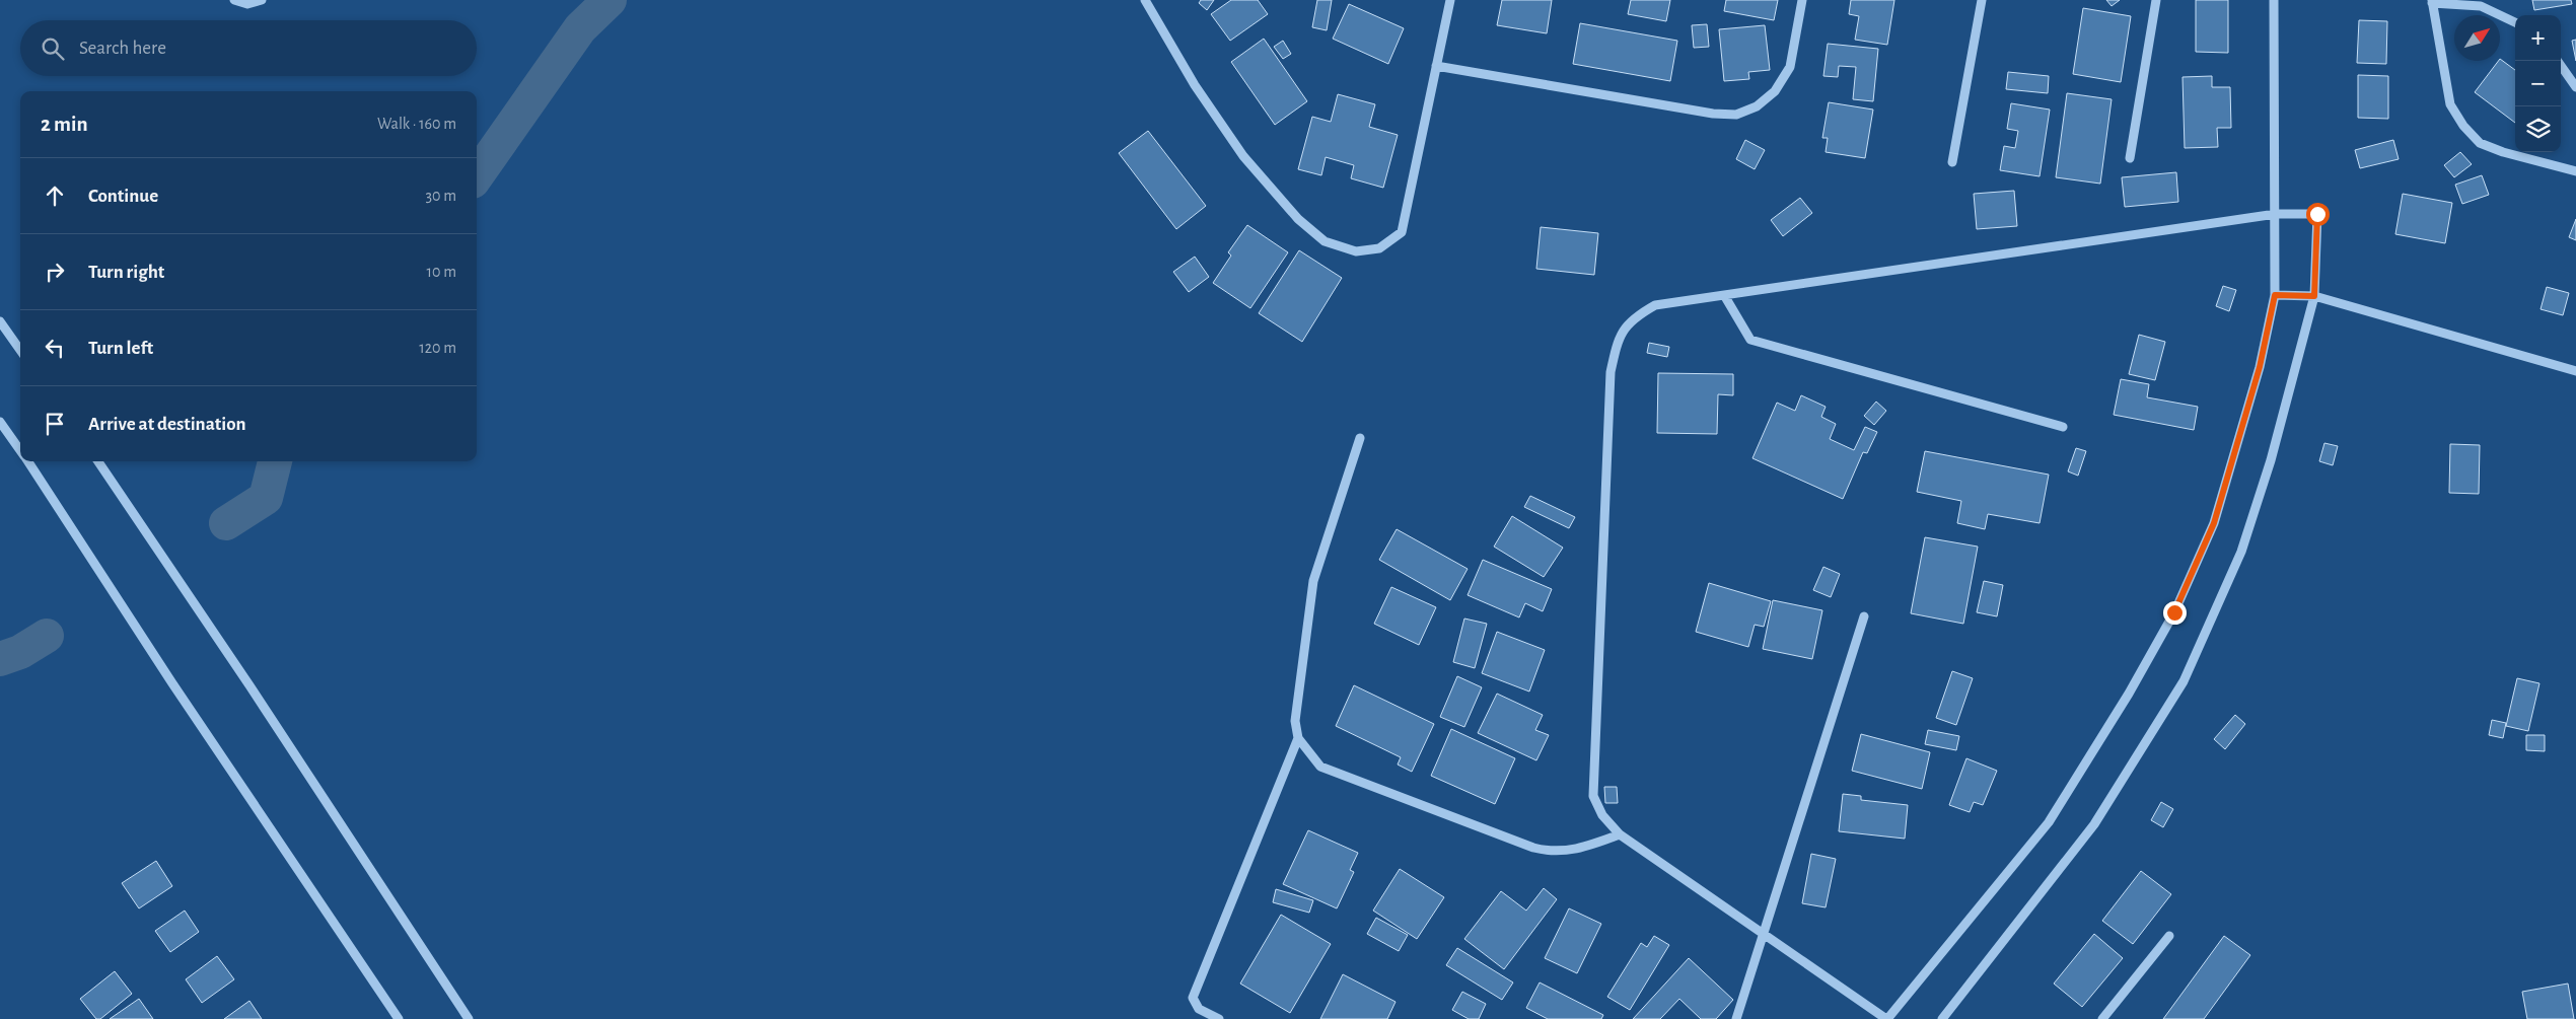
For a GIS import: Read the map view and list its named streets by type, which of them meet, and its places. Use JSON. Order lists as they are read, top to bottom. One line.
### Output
{"north":"top right","page":{"map_buttons":["+","−"],"search":"Search here","heading":["2 min","Walk · 160 m"],"list":[["Continue","30 m"],["Turn right","10 m"],["Turn left","120 m"],"Arrive at destination"]}}
